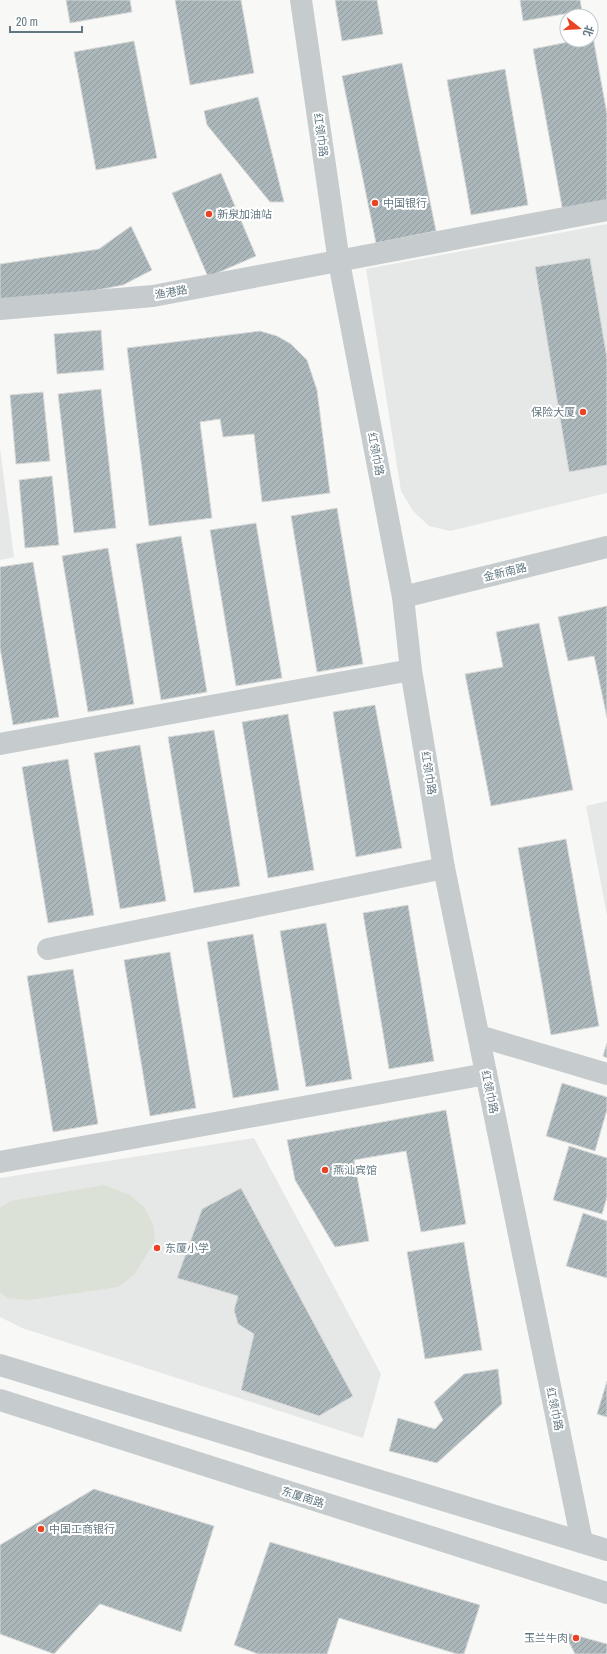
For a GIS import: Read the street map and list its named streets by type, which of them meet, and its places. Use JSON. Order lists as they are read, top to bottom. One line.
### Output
{"streets":{"street":["红领巾路","渔港路","金新南路","东厦南路"]},"crossings":[["红领巾路","渔港路"],["红领巾路","金新南路"]],"places":["中国银行","新泉加油站","保险大厦","燕汕宾馆","东厦小学","中国工商银行","玉兰牛肉"],"scale_bar":"20 m","north":"right"}
